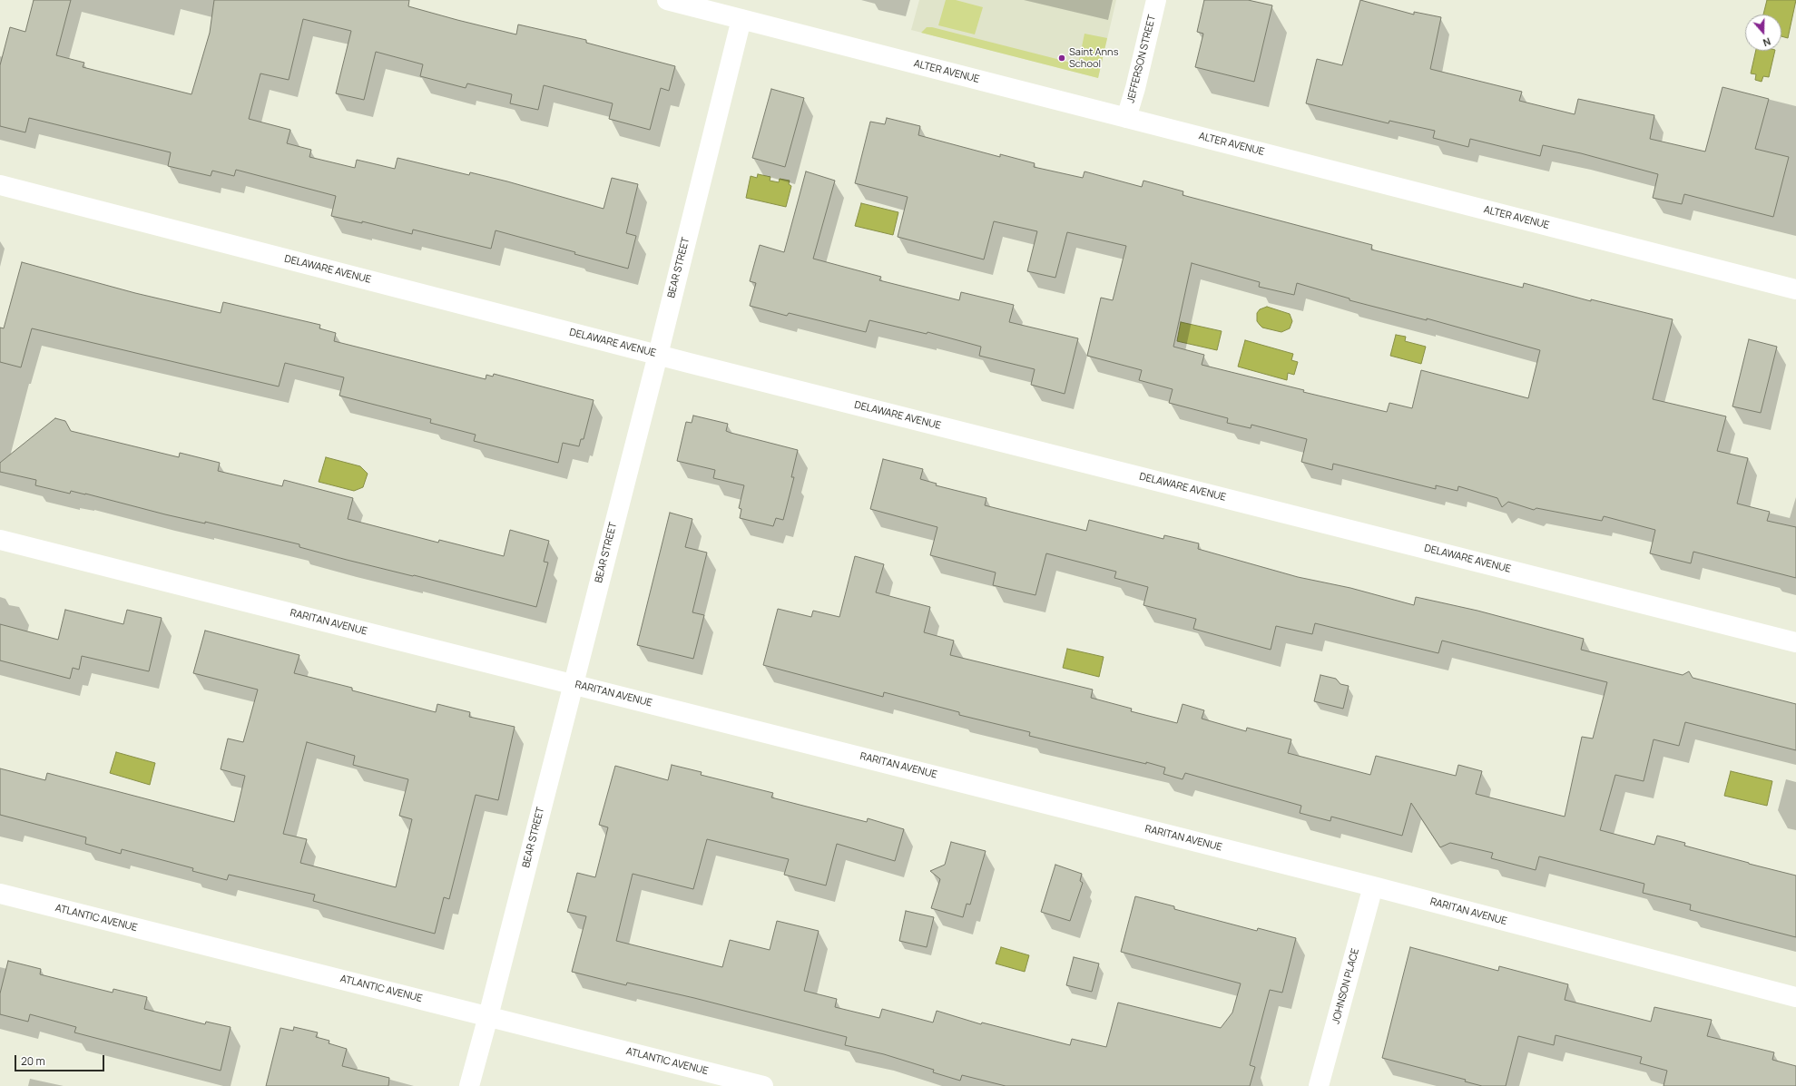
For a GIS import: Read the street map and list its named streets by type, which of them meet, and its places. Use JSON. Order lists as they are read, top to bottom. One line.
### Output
{"streets":{"street":["JEFFERSON STREET","ALTER AVENUE","BEAR STREET","DELAWARE AVENUE","RARITAN AVENUE","ATLANTIC AVENUE","JOHNSON PLACE"]},"crossings":[["JEFFERSON STREET","ALTER AVENUE"],["ALTER AVENUE","BEAR STREET"],["BEAR STREET","DELAWARE AVENUE"],["BEAR STREET","RARITAN AVENUE"],["BEAR STREET","ATLANTIC AVENUE"],["RARITAN AVENUE","JOHNSON PLACE"]],"places":["Saint Anns School"],"scale_bar":"20 m","north":"bottom"}
